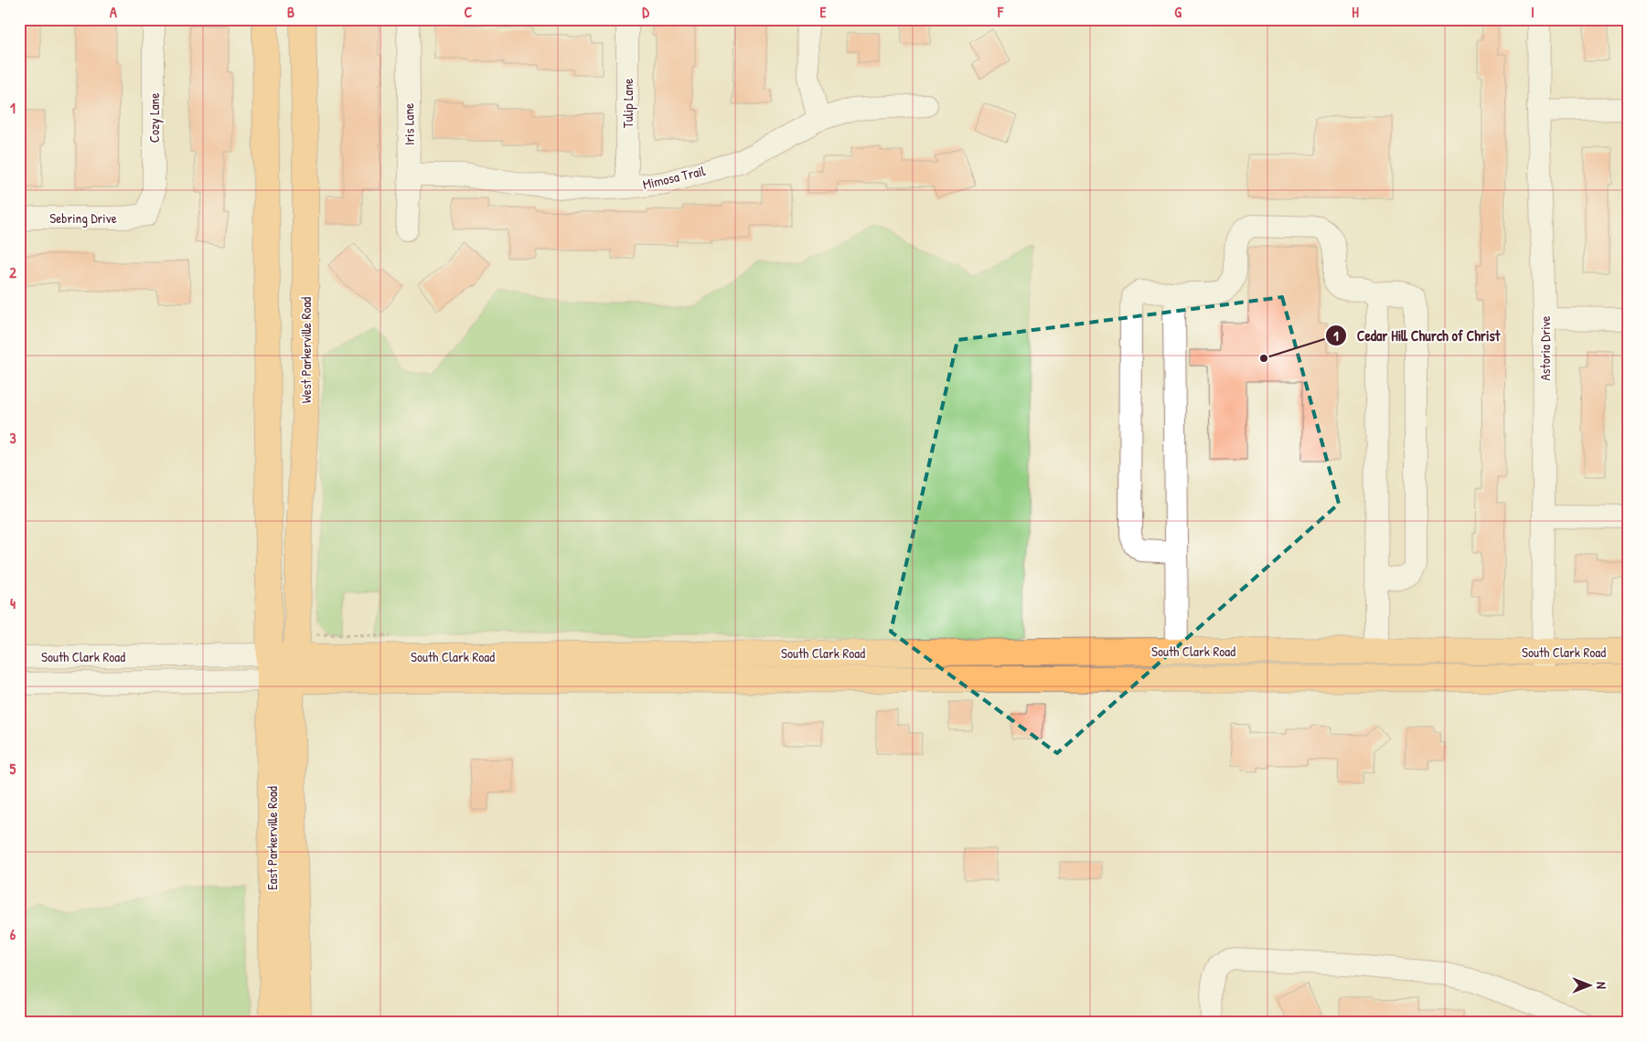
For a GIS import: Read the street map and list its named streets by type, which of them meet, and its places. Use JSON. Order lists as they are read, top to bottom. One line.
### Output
{"streets":{"main road":["West Parkerville Road","South Clark Road","East Parkerville Road"],"street":["Tulip Lane","Cozy Lane","Iris Lane","Mimosa Trail","Sebring Drive","Astoria Drive"]},"crossings":[["Tulip Lane","Mimosa Trail"],["Cozy Lane","Sebring Drive"],["Iris Lane","Mimosa Trail"],["Astoria Drive","South Clark Road"],["West Parkerville Road","South Clark Road"],["West Parkerville Road","East Parkerville Road"],["South Clark Road","East Parkerville Road"]],"places":["Cedar Hill Church of Christ"],"north":"right","grid":{"columns":["A","B","C","D","E","F","G","H","I"],"rows":["1","2","3","4","5","6"]}}
